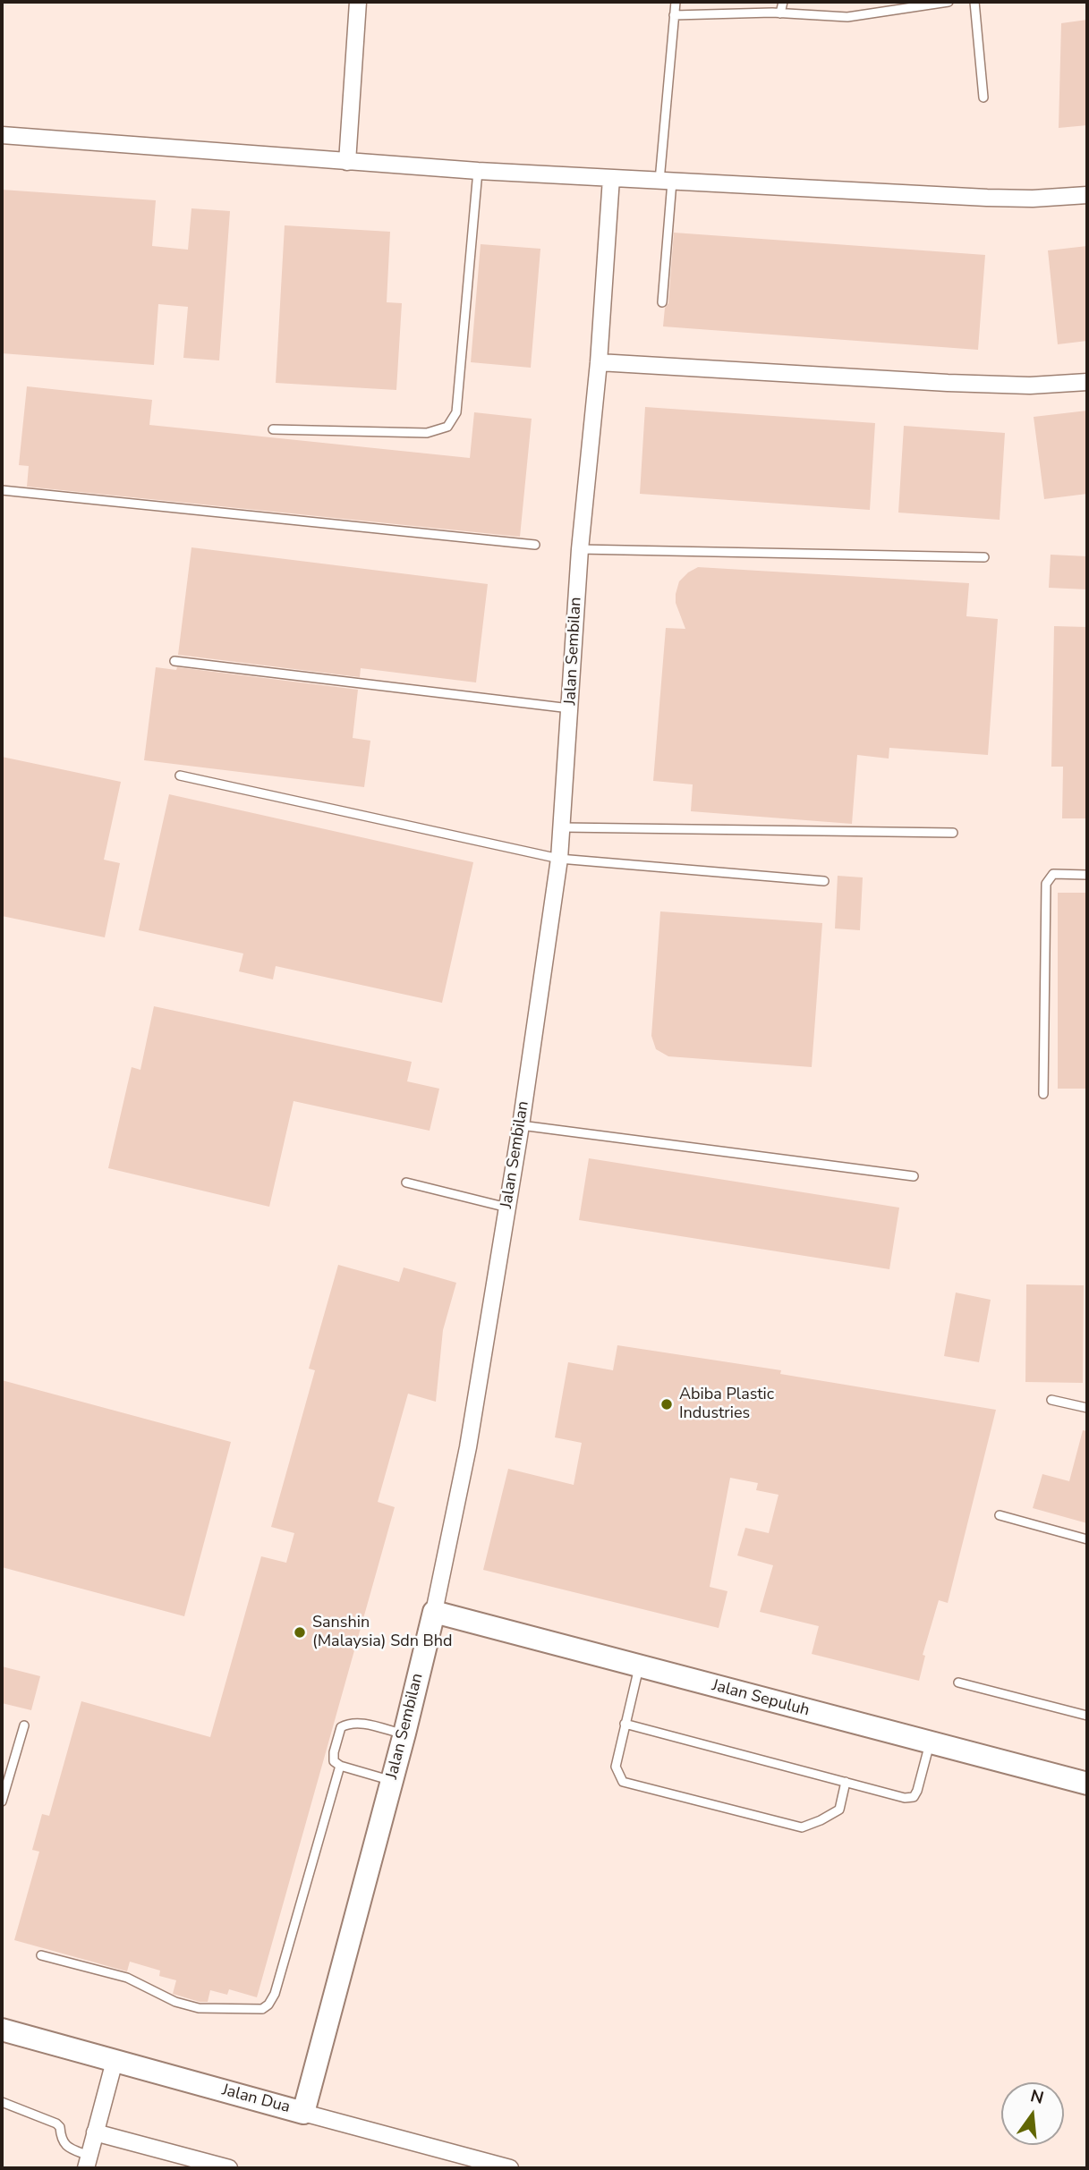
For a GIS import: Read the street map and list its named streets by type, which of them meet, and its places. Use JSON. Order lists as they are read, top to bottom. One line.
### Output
{"streets":{"main road":["Jalan Sembilan","Jalan Sepuluh","Jalan Dua"]},"crossings":[["Jalan Sembilan","Jalan Sepuluh"],["Jalan Sembilan","Jalan Dua"]],"places":["Abiba Plastic Industries","Sanshin (Malaysia) Sdn Bhd"],"north":"top"}
